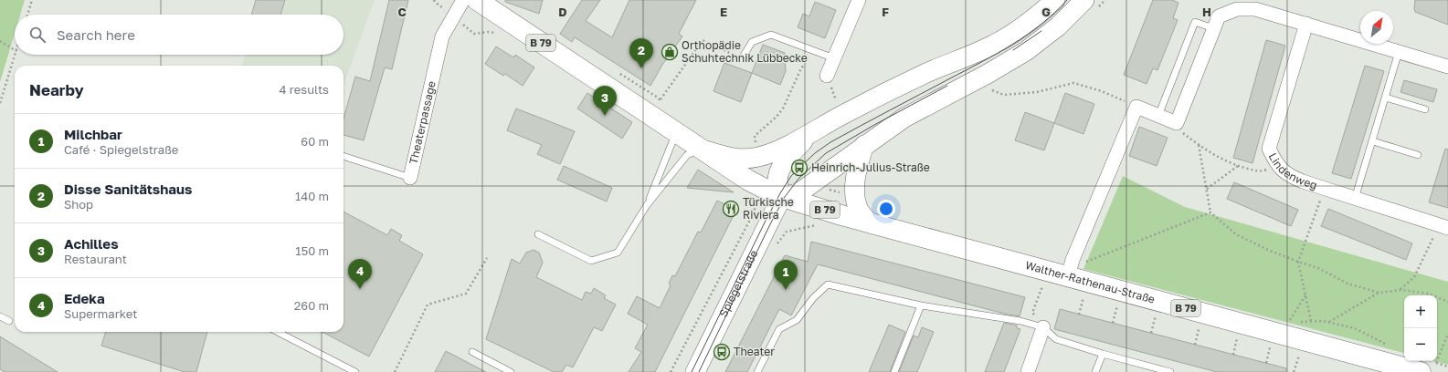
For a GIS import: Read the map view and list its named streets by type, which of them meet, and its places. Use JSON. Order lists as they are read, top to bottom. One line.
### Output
{"streets":{"main road":["B 79","Walther-Rathenau-Straße"],"street":["Theaterpassage","Lindenweg","Spiegelstraße"]},"crossings":[["B 79","Walther-Rathenau-Straße"],["B 79","Spiegelstraße"],["Walther-Rathenau-Straße","Spiegelstraße"]],"places":{"shop":["Orthopädie Schuhtechnik Lübbecke"],"bus stop":["Heinrich-Julius-Straße","Theater"],"restaurant":["Türkische Riviera"]},"north":"top right","page":{"search":"Search here","pins":["2","3","4","1"],"heading":["Nearby","4 results"],"list":[{"mark":"1","name":"Milchbar","note":"Café · Spiegelstraße","value":"60 m"},{"mark":"2","name":"Disse Sanitätshaus","note":"Shop","value":"140 m"},{"mark":"3","name":"Achilles","note":"Restaurant","value":"150 m"},{"mark":"4","name":"Edeka","note":"Supermarket","value":"260 m"}],"map_buttons":["+","−"]},"grid":{"columns":["C","D","E","F","G","H"]}}
